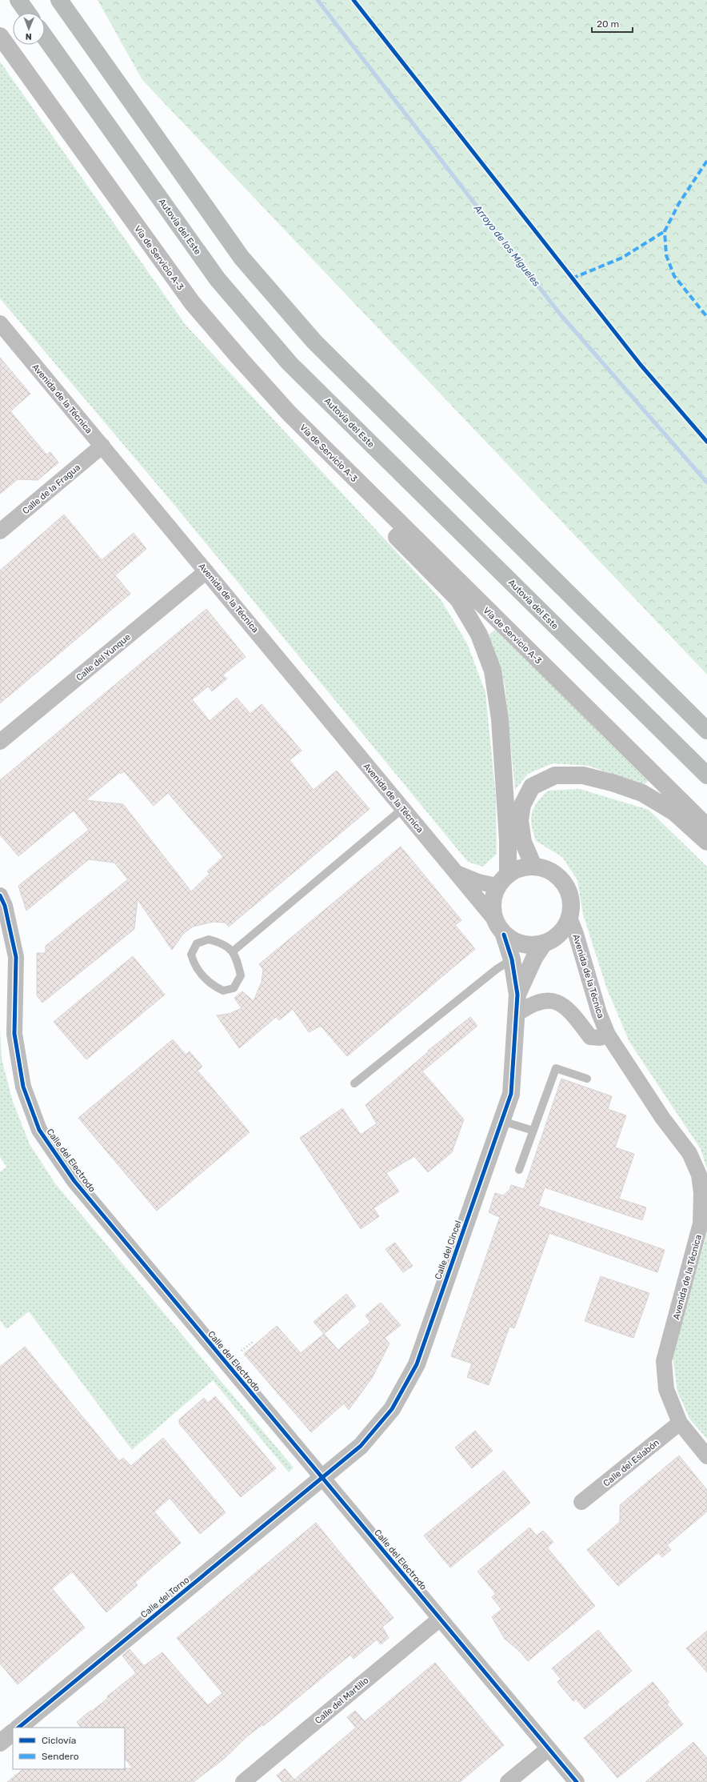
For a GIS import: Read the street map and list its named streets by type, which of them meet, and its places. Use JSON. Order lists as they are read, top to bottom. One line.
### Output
{"streets":{"highway":["Autovía del Este"],"main road":["Vía de Servicio A-3"],"street":["Avenida de la Técnica","Calle de la Fragua","Calle del Yunque","Calle del Electrodo","Calle del Cincel","Calle del Eslabón","Calle del Torno","Calle del Martillo"]},"crossings":[["Avenida de la Técnica","Calle de la Fragua"],["Avenida de la Técnica","Calle del Yunque"],["Avenida de la Técnica","Calle del Eslabón"],["Calle del Electrodo","Calle del Cincel"],["Calle del Electrodo","Calle del Torno"],["Calle del Electrodo","Calle del Martillo"],["Calle del Cincel","Calle del Torno"]],"water":["Arroyo de los Migueles"],"legend":["Ciclovía","Sendero"],"scale_bar":"20 m","north":"bottom"}
